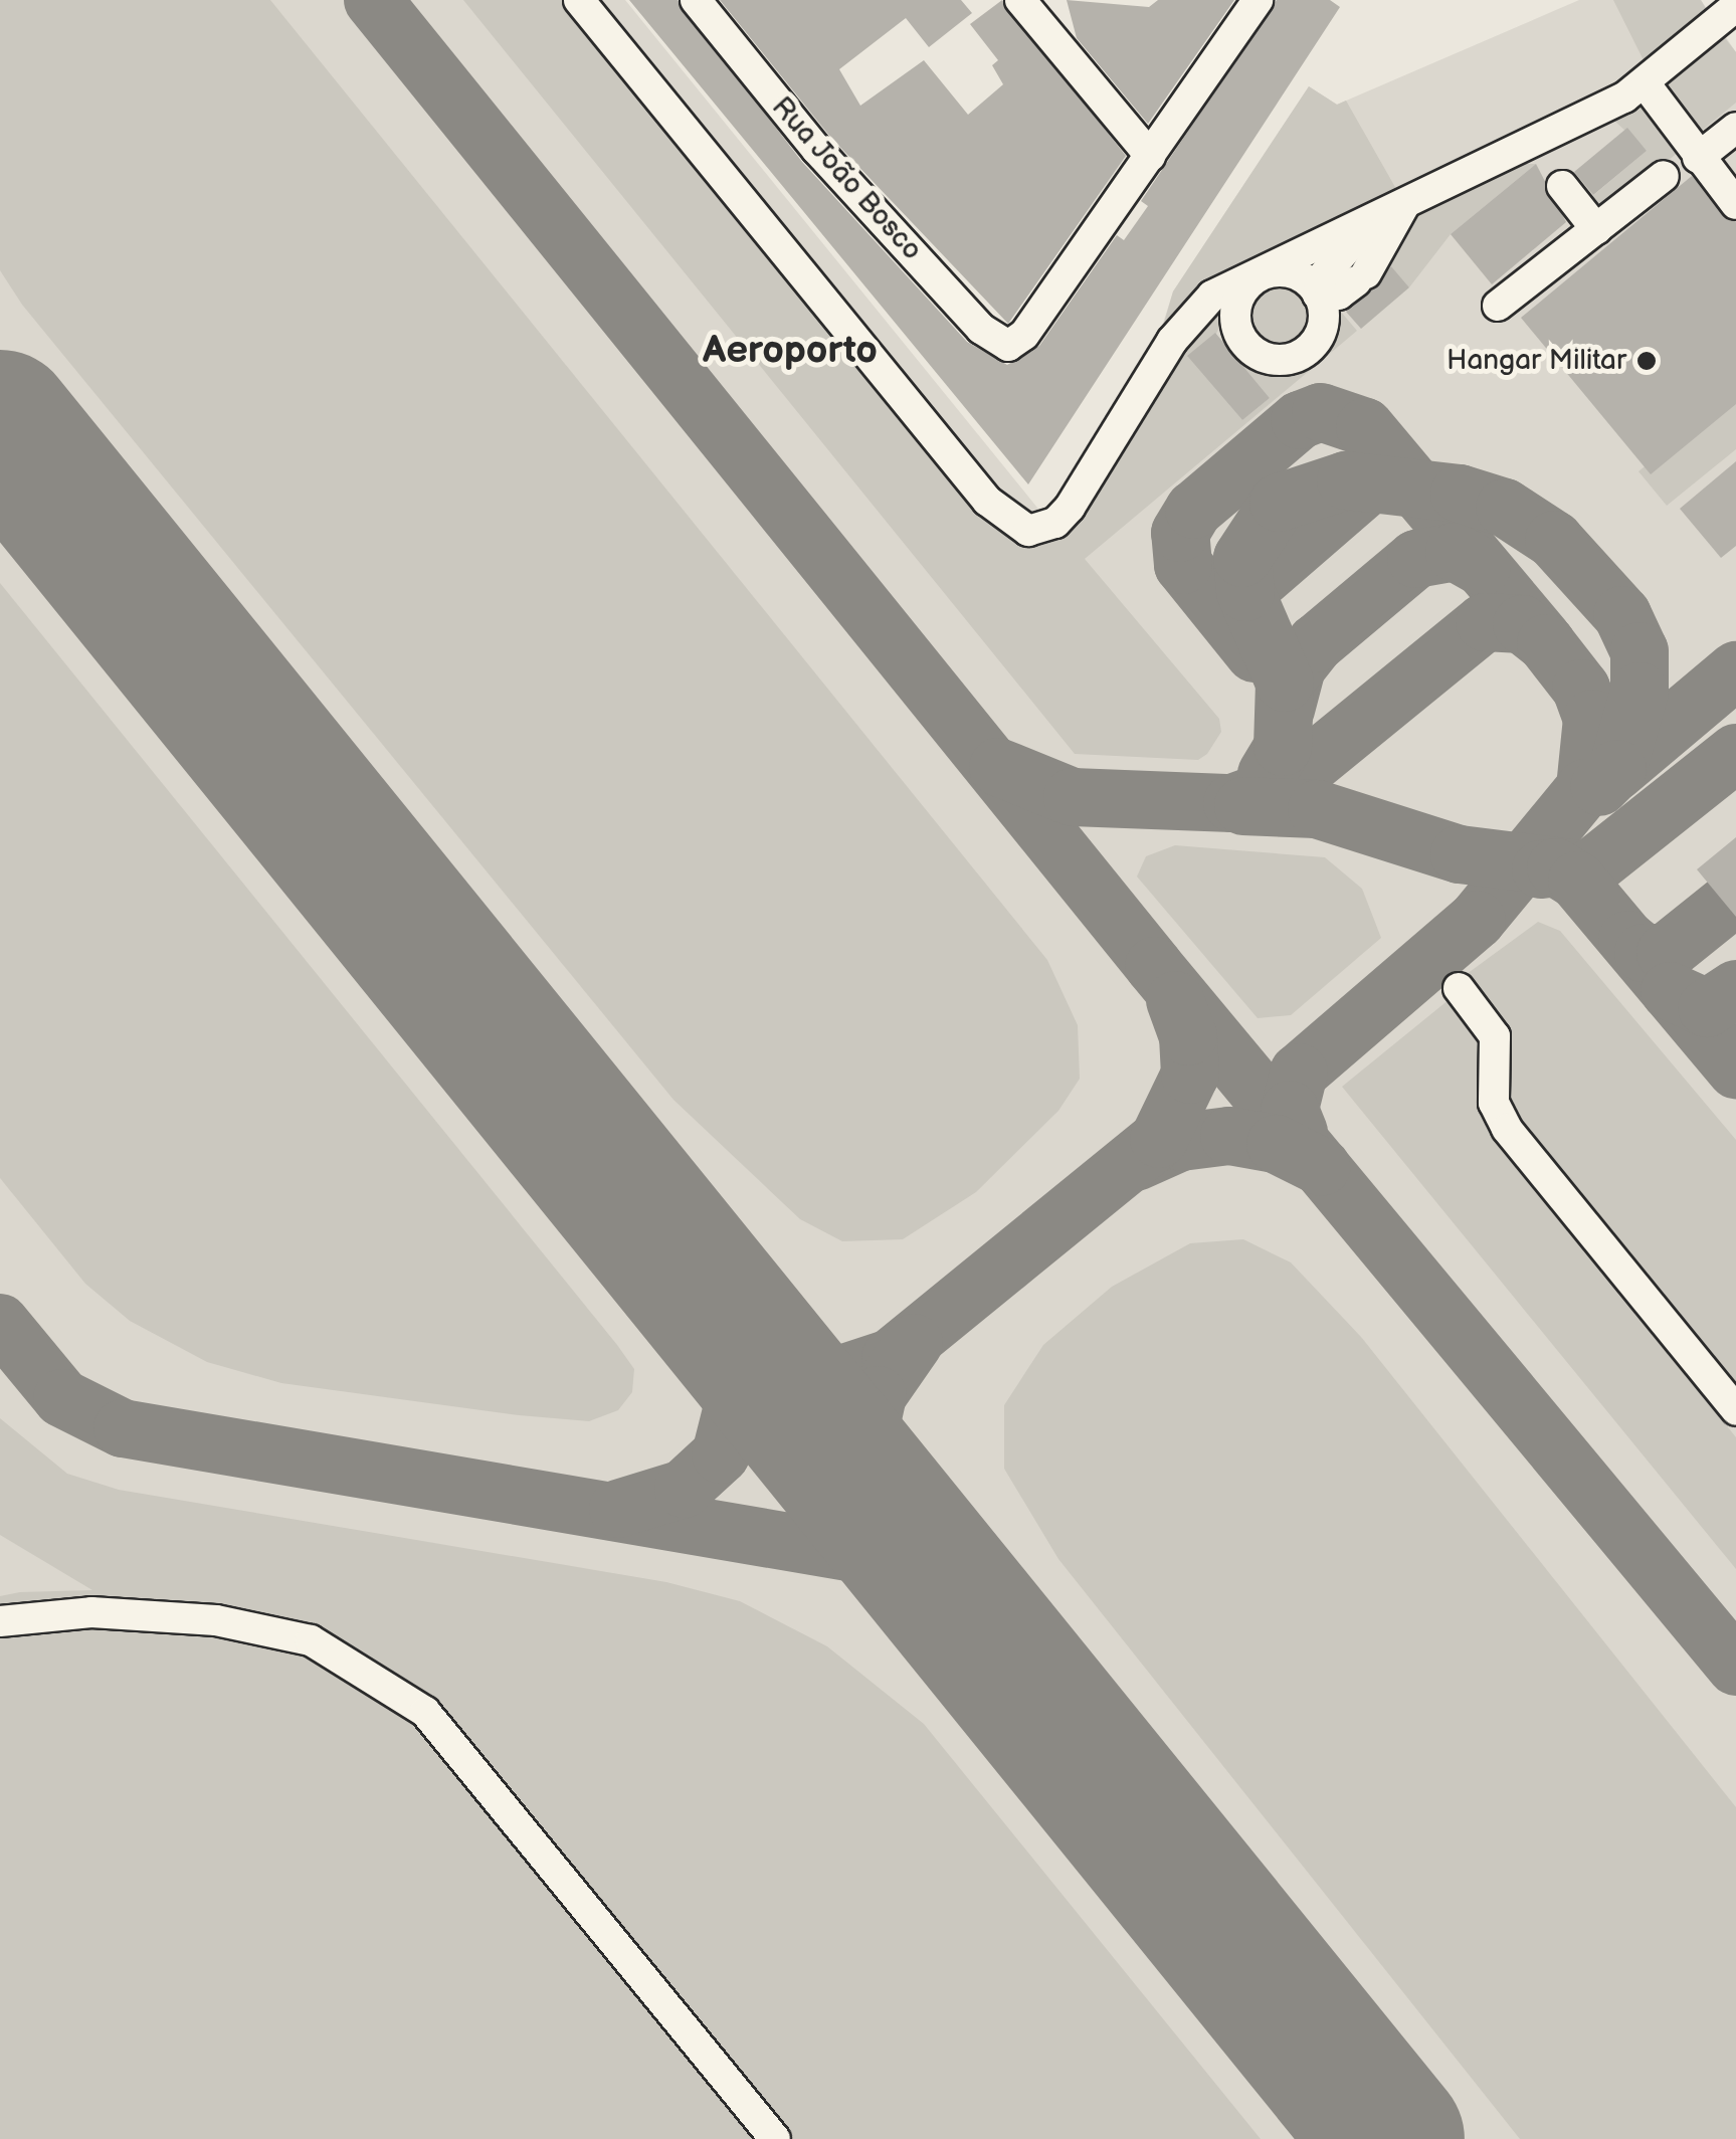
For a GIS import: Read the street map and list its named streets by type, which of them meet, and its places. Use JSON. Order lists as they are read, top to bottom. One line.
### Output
{"streets":{"street":["Rua João Bosco"]},"districts":["Aeroporto"],"places":["Hangar Militar"]}
